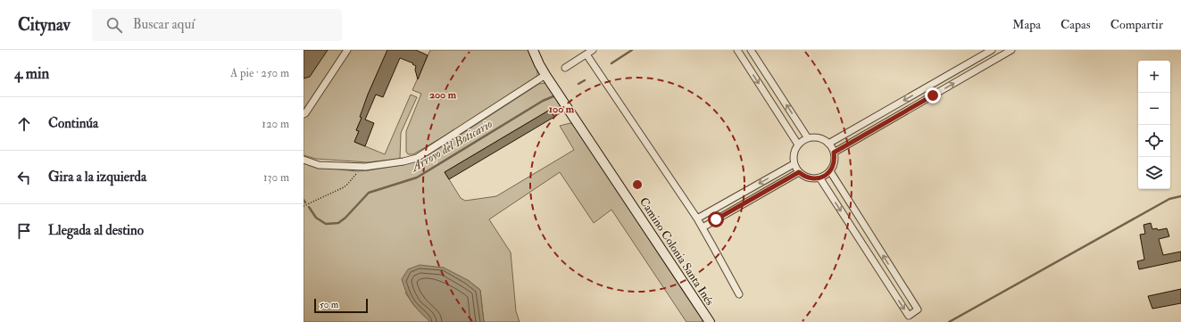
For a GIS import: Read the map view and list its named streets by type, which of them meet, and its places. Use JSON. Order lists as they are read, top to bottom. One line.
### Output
{"streets":{"main road":["Camino Colonia Santa Inés"]},"water":["Arroyo del Boticario"],"scale_bar":"50 m","page":{"header":"Citynav","search":"Buscar aquí","nav":["Mapa","Capas","Compartir"],"heading":["4 min","A pie · 250 m"],"map_buttons":["+","−"],"list":[["Continúa","120 m"],["Gira a la izquierda","130 m"],"Llegada al destino"],"scale":"50 m"},"rings":["200 m","100 m"]}
